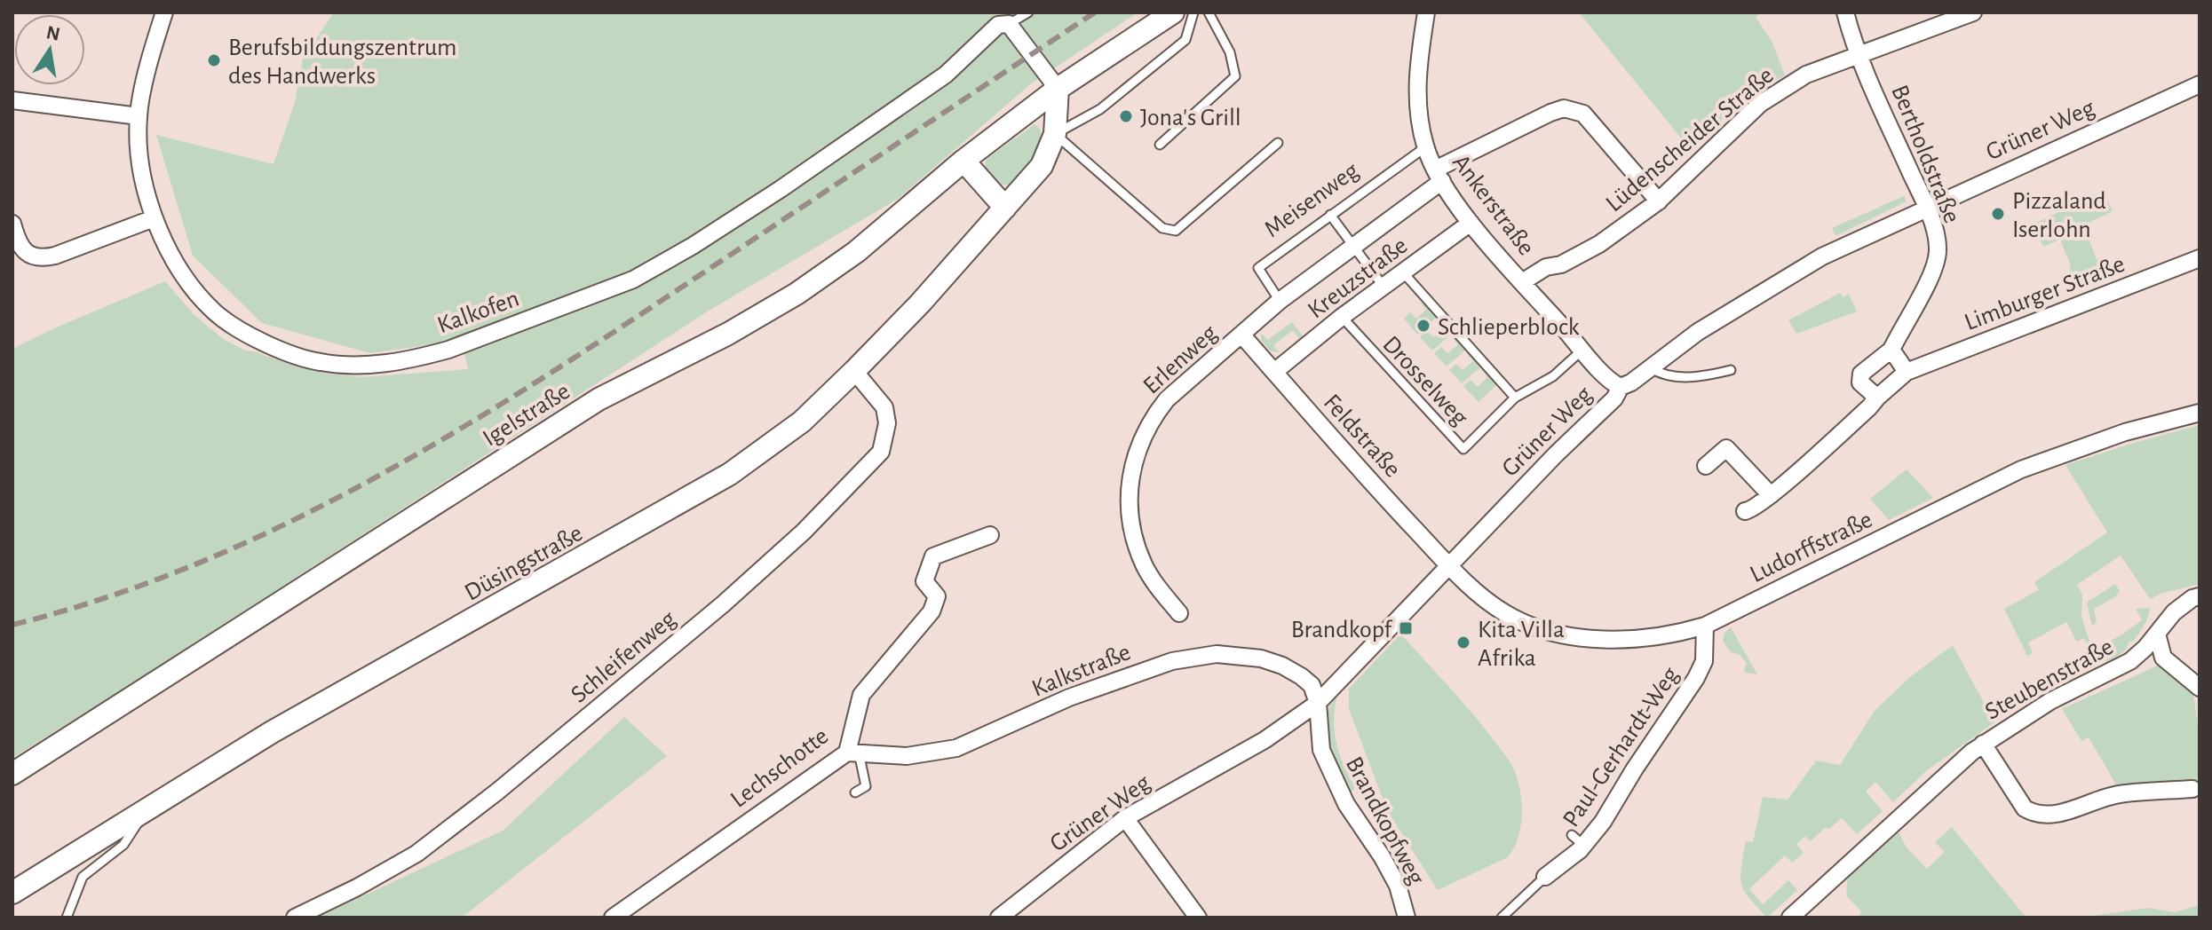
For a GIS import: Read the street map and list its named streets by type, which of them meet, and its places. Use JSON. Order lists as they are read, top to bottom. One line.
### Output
{"streets":{"main road":["Igelstraße","Düsingstraße"],"street":["Grüner Weg","Lüdenscheider Straße","Bertholdstraße","Ankerstraße","Kreuzstraße","Limburger Straße","Kalkofen","Erlenweg","Feldstraße","Ludorffstraße","Schleifenweg","Kalkstraße","Steubenstraße","Paul-Gerhardt-Weg","Lechschotte","Brandkopfweg"],"lane":["Meisenweg","Drosselweg"]},"crossings":[["Grüner Weg","Bertholdstraße"],["Grüner Weg","Ankerstraße"],["Grüner Weg","Feldstraße"],["Grüner Weg","Ludorffstraße"],["Grüner Weg","Kalkstraße"],["Grüner Weg","Brandkopfweg"],["Lüdenscheider Straße","Bertholdstraße"],["Lüdenscheider Straße","Ankerstraße"],["Meisenweg","Ankerstraße"],["Ankerstraße","Kreuzstraße"],["Kreuzstraße","Drosselweg"],["Kreuzstraße","Feldstraße"],["Erlenweg","Feldstraße"],["Igelstraße","Düsingstraße"],["Feldstraße","Ludorffstraße"],["Ludorffstraße","Paul-Gerhardt-Weg"],["Düsingstraße","Schleifenweg"],["Kalkstraße","Lechschotte"],["Kalkstraße","Brandkopfweg"]],"places":{"other":["Berufsbildungszentrum des Handwerks","Jona's Grill","Pizzaland Iserlohn","Schlieperblock","Kita Villa Afrika"],"transit":["Brandkopf"]},"north":"top"}
